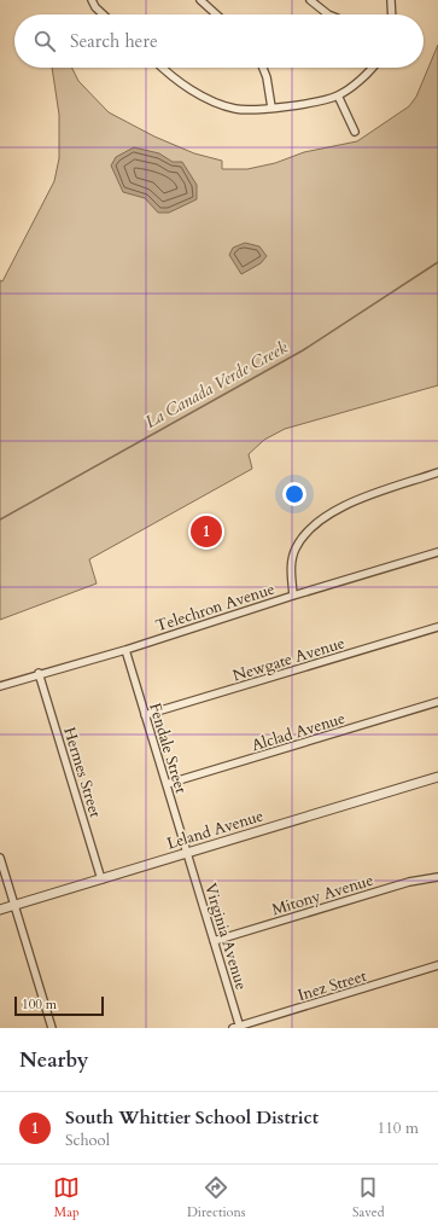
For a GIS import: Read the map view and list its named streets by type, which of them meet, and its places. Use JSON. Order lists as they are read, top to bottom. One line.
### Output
{"streets":{"street":["Telechron Avenue","Newgate Avenue","Alclad Avenue","Fendale Street","Hermes Street","Leland Avenue","Mitony Avenue","Virginia Avenue","Inez Street"]},"crossings":[["Telechron Avenue","Fendale Street"],["Telechron Avenue","Hermes Street"],["Newgate Avenue","Fendale Street"],["Alclad Avenue","Fendale Street"],["Fendale Street","Leland Avenue"],["Fendale Street","Virginia Avenue"],["Hermes Street","Leland Avenue"],["Leland Avenue","Virginia Avenue"],["Mitony Avenue","Virginia Avenue"],["Virginia Avenue","Inez Street"]],"water":["La Canada Verde Creek"],"scale_bar":"100 m","page":{"search":"Search here","pins":"1","scale":"100 m","heading":"Nearby","list":[{"mark":"1","name":"South Whittier School District","note":"School","value":"110 m"}],"nav":["Map","Directions","Saved"]}}
